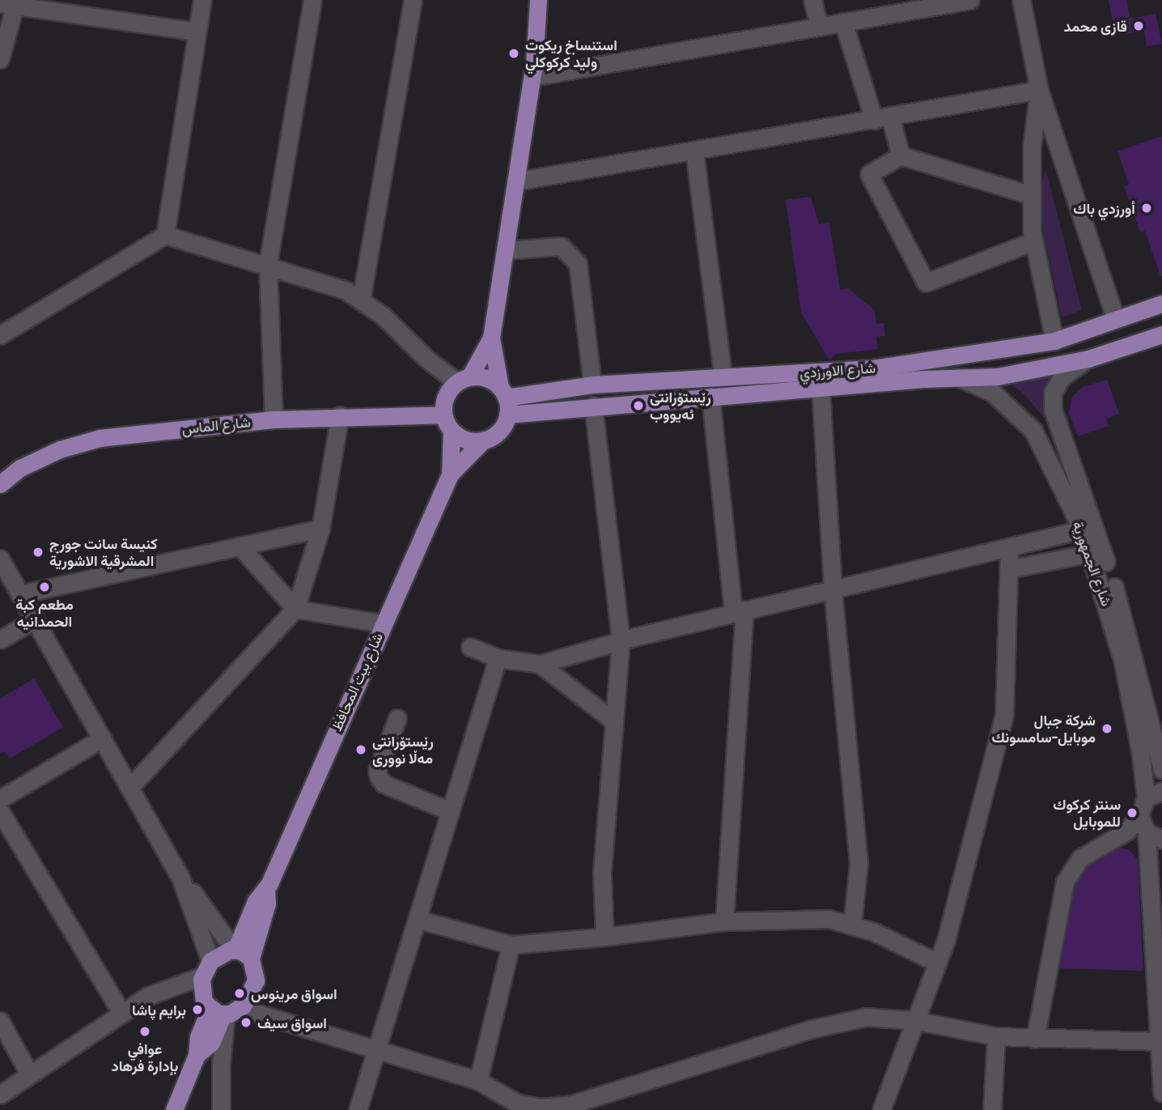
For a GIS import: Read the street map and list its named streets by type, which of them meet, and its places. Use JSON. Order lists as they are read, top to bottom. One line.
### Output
{"streets":{"main road":["شارع الاورزدي","شارع الماس","شارع بيت المحافظ"],"street":["شارع الجمهورية"]},"crossings":[["شارع الاورزدي","شارع الماس"],["شارع الاورزدي","شارع الجمهورية"],["شارع الاورزدي","شارع بيت المحافظ"],["شارع الماس","شارع بيت المحافظ"]],"places":["قازی محمد","استنساخ ريكوت وليد كركوكلي","أورزدي باك","رێستۆرانتی ئەیووب","كنيسة سانت جورج المشرقية الاشورية","مطعم كبة الحمدانيه","شركة جبال موبايل-سامسونك","رێستۆرانتی مەڵا نووری","سنتر كركوك للموبايل","اسواق مرينوس","برایم پاشا","اسواق سيف","عوافي بإدارة فرهاد"]}
